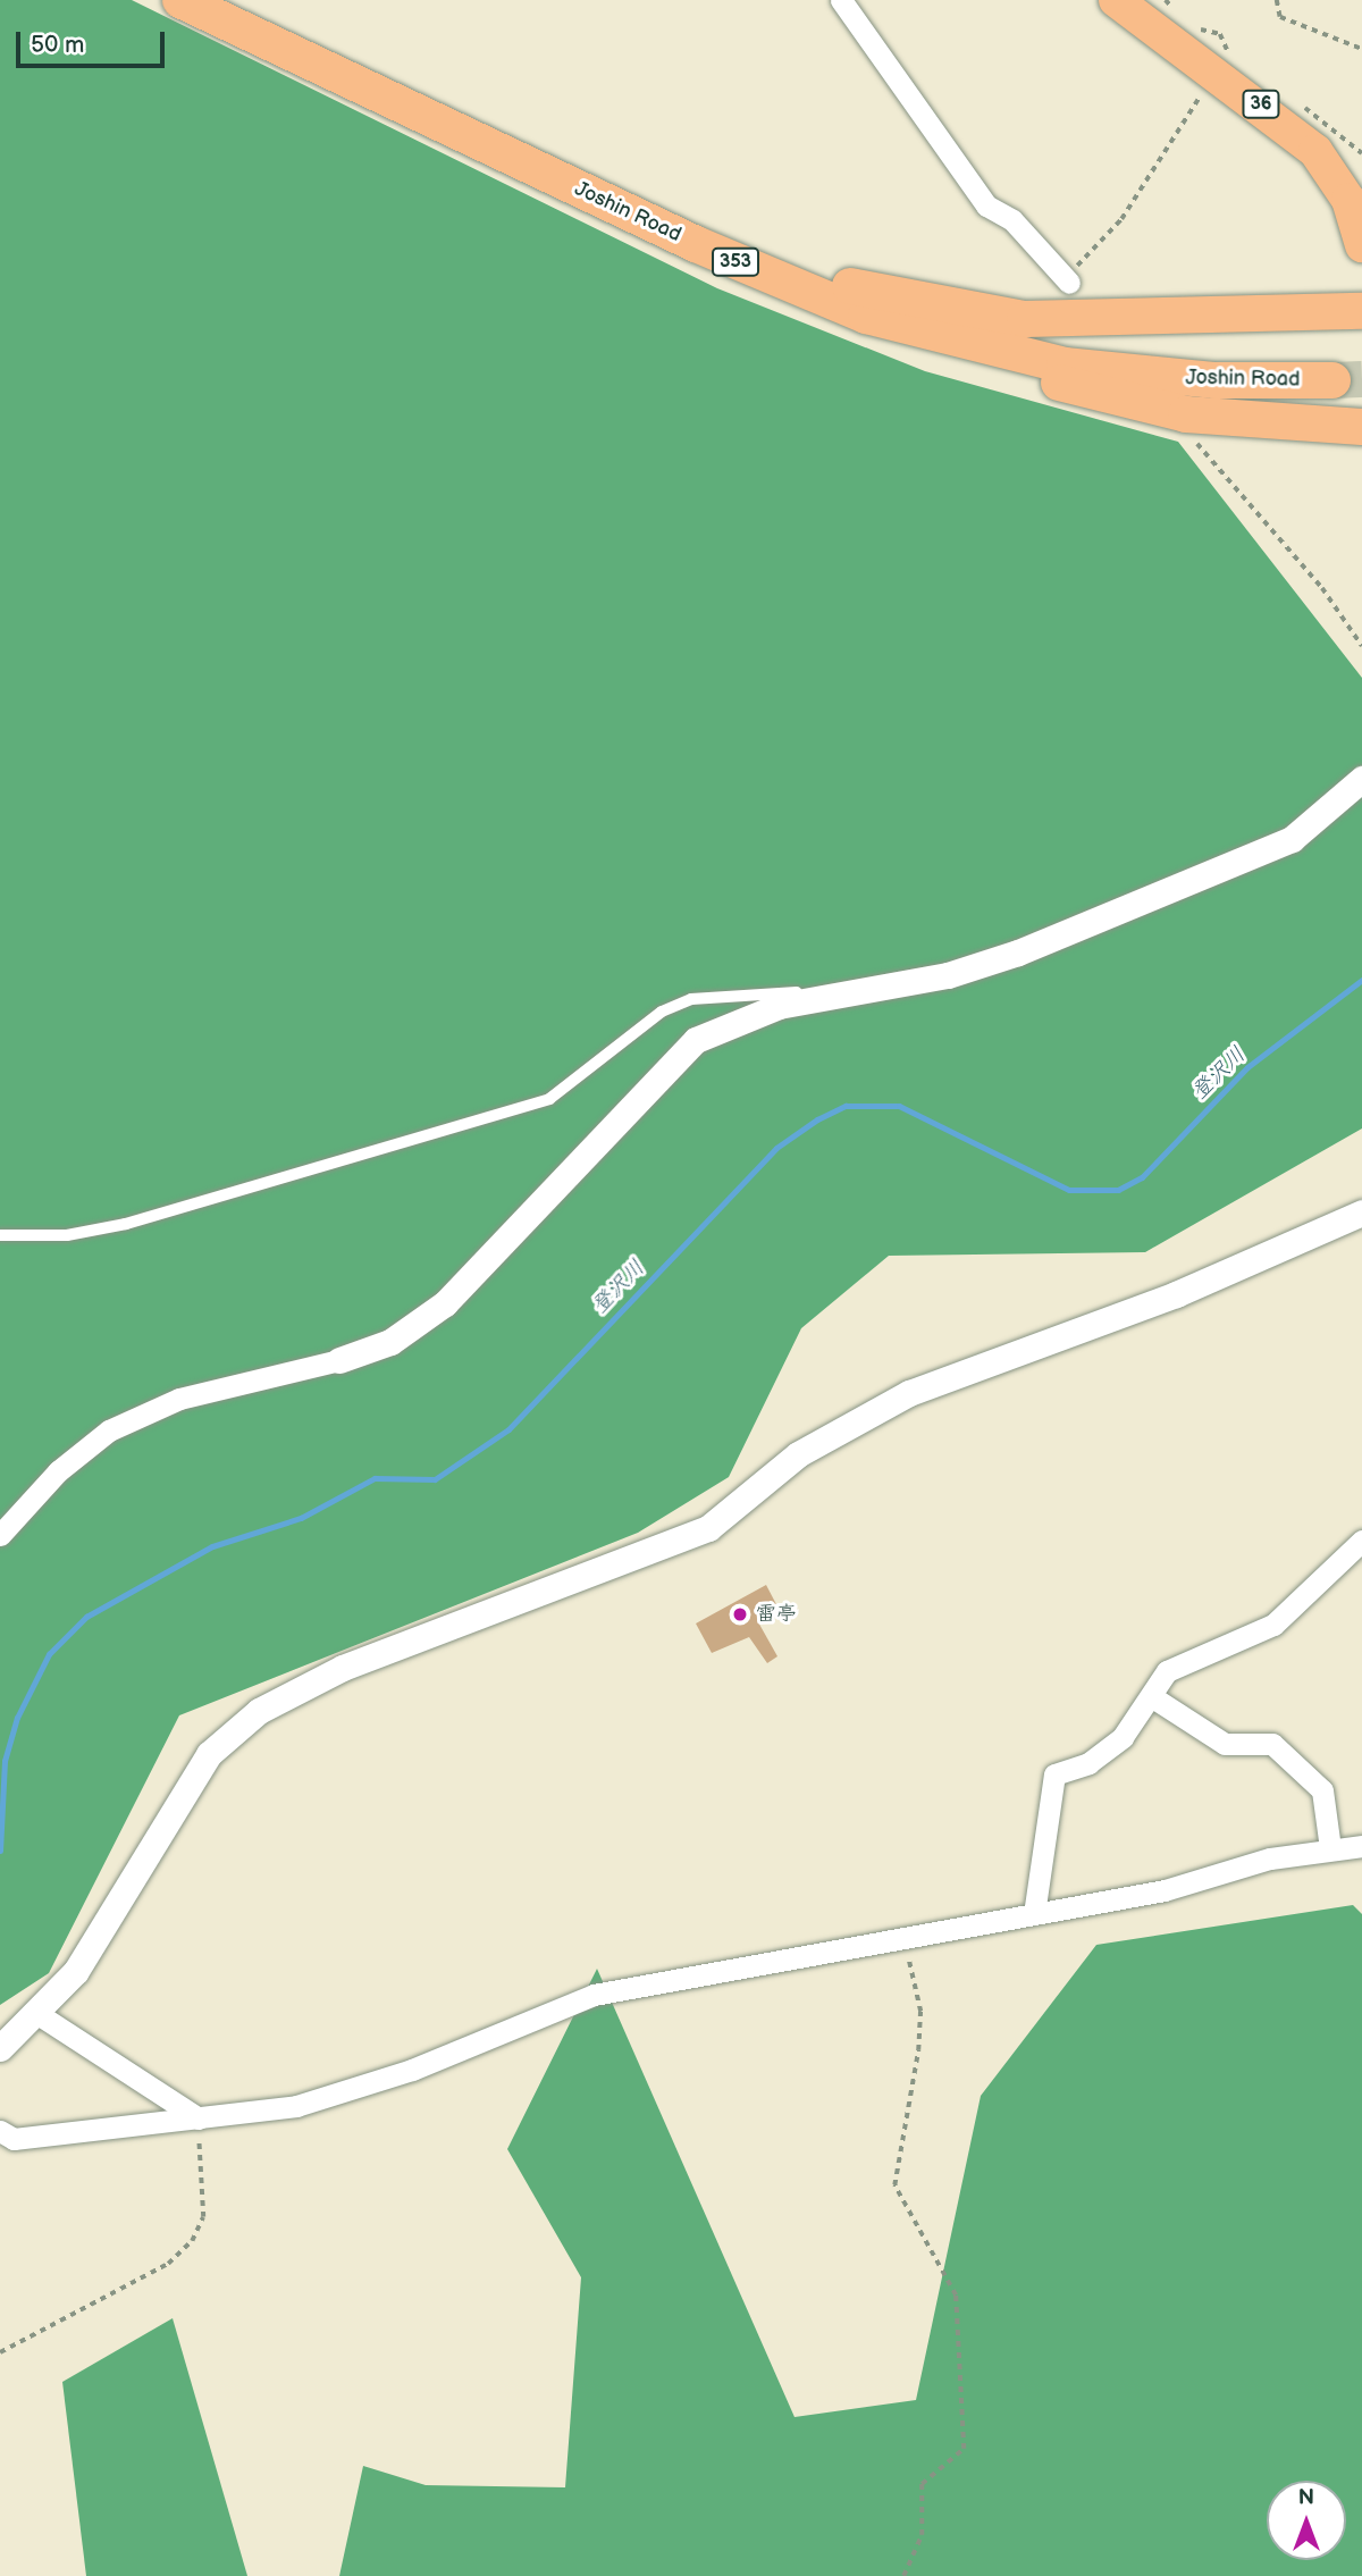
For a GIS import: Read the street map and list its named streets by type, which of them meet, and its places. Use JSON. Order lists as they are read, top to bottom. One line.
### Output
{"streets":{"highway":["Joshin Road","353"],"main road":["36"]},"water":["登沢川"],"places":["雷亭"],"scale_bar":"50 m","north":"top"}
